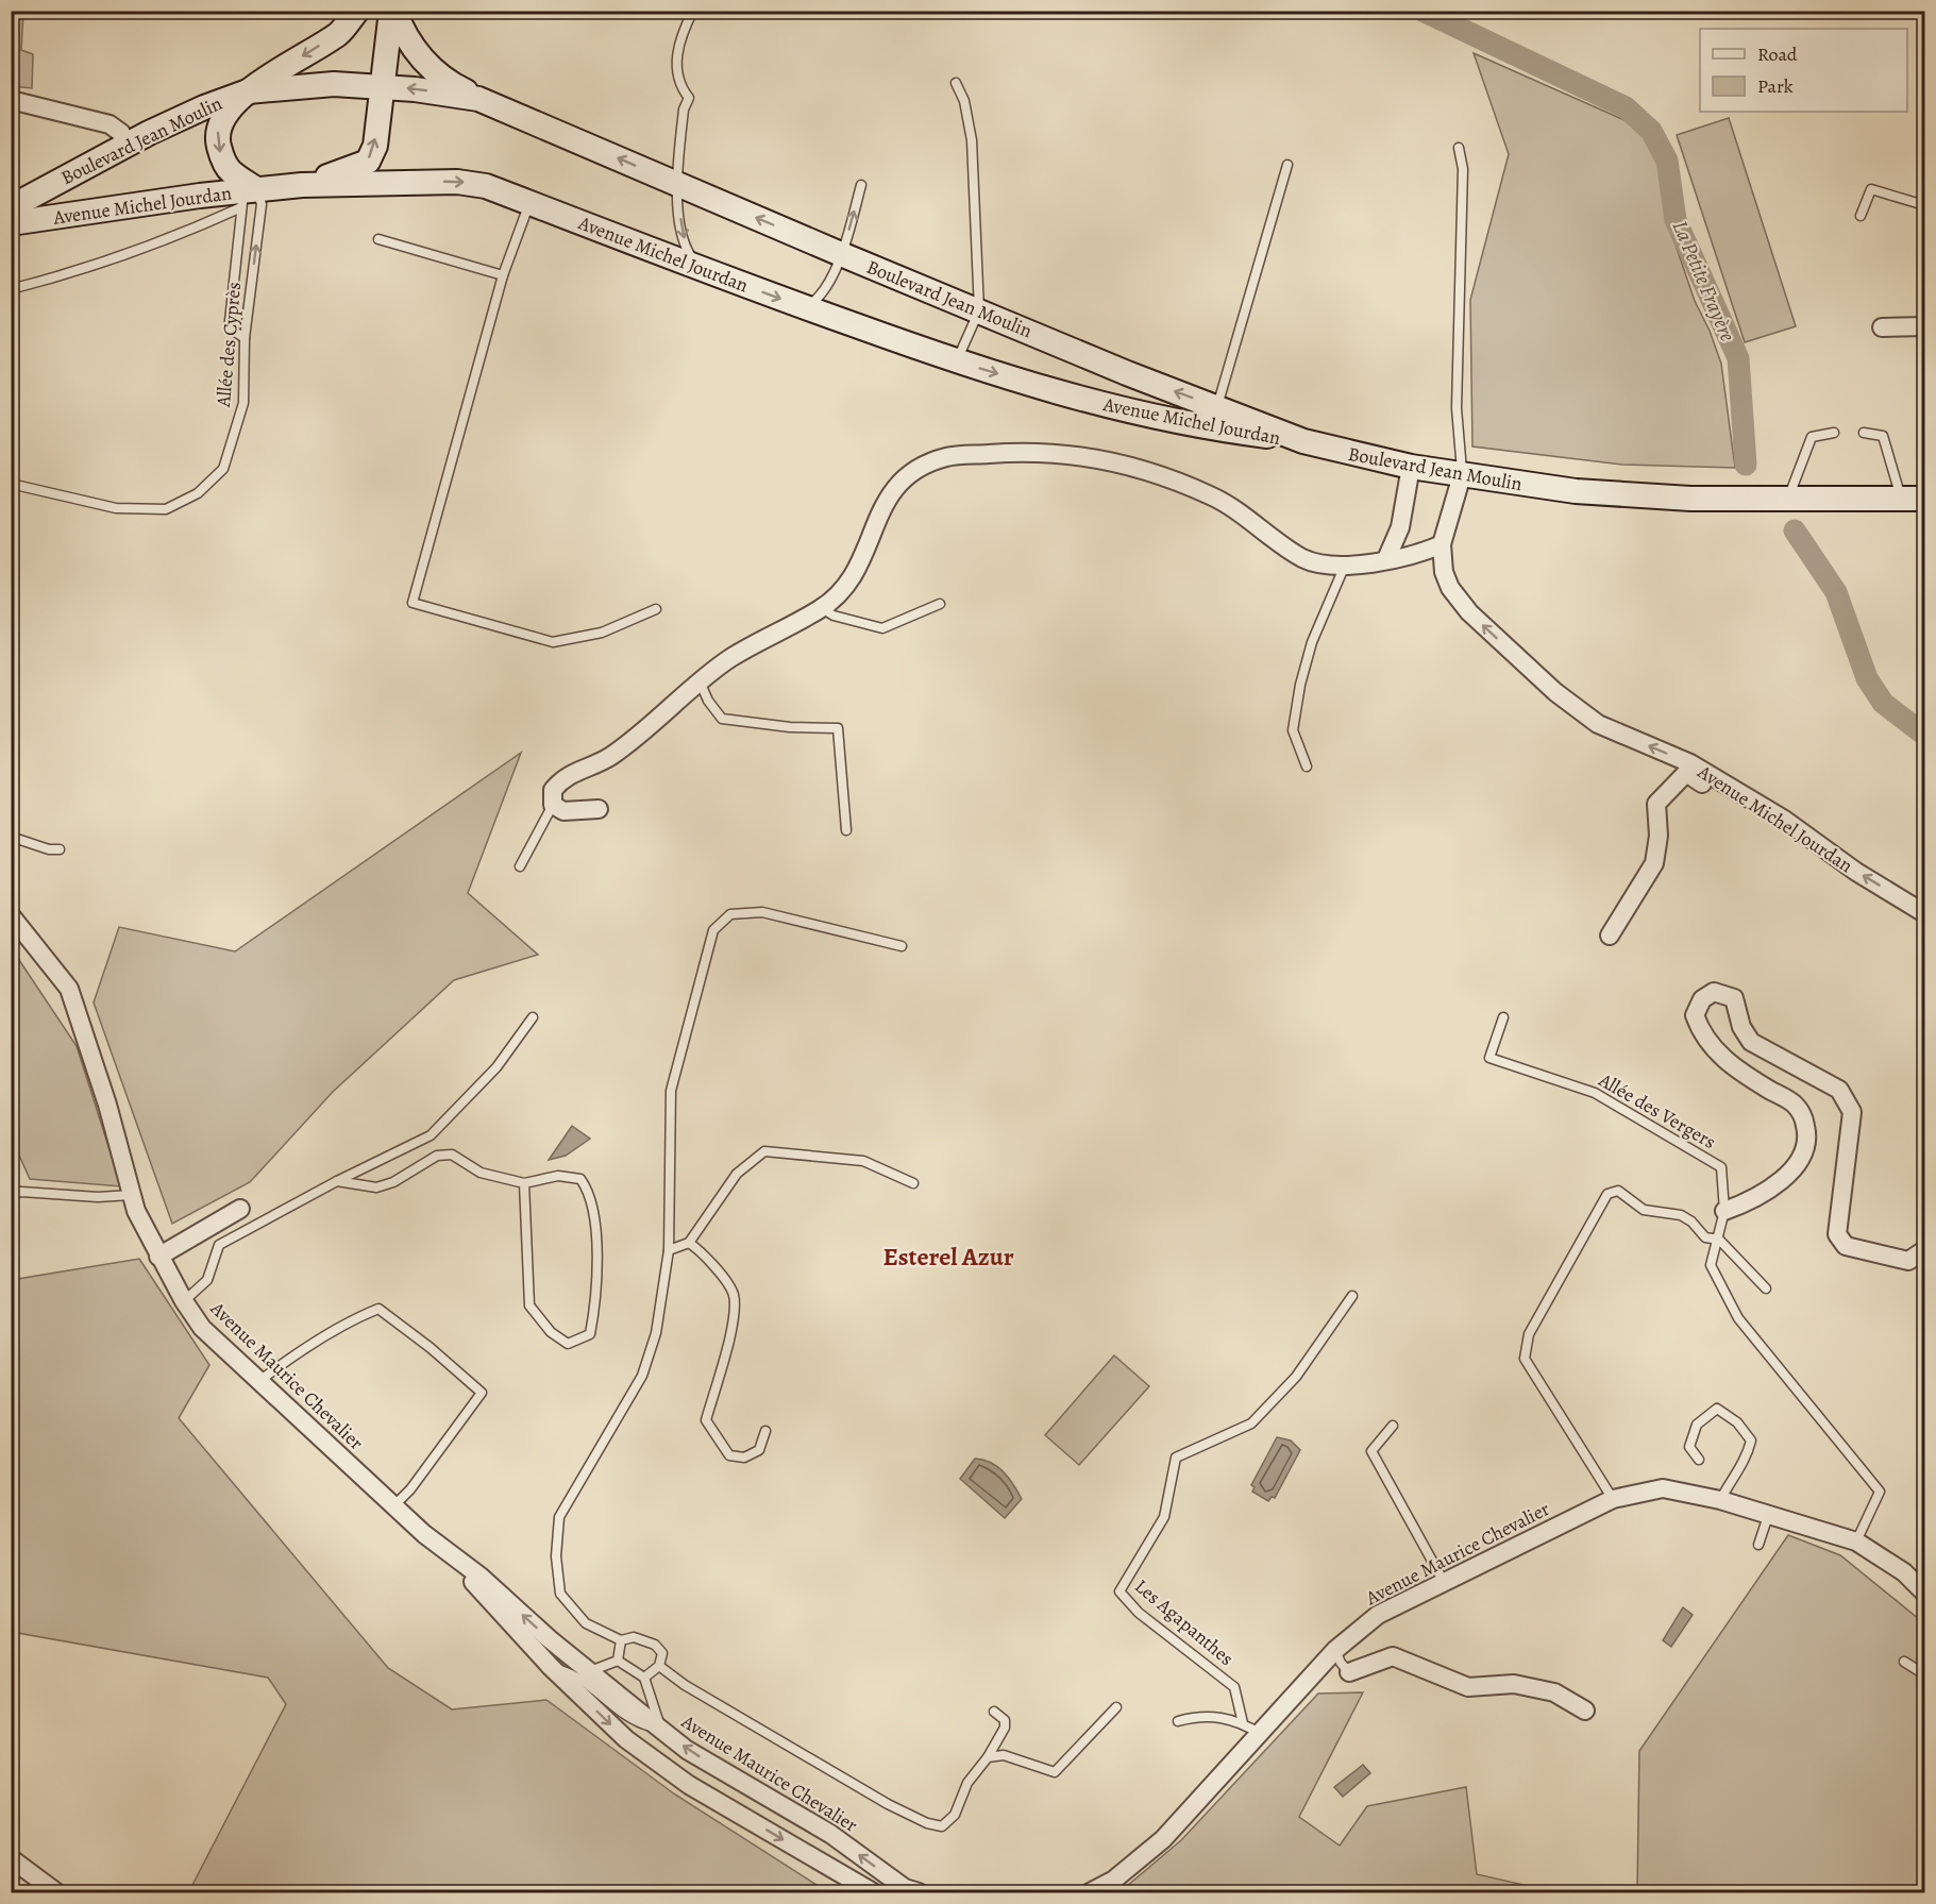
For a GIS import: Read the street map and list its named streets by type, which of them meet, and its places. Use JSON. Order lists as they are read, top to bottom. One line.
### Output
{"streets":{"main road":["Boulevard Jean Moulin","Avenue Michel Jourdan"],"street":["Avenue Maurice Chevalier"],"lane":["Allée des Cyprès","Allée des Vergers","Les Agapanthes"]},"crossings":[["Boulevard Jean Moulin","Avenue Michel Jourdan"],["Avenue Michel Jourdan","Allée des Cyprès"],["Allée des Vergers","Avenue Maurice Chevalier"]],"one_way":["Boulevard Jean Moulin"],"districts":["Esterel Azur"],"water":["La Petite Frayère"],"legend":["Road","Park"]}
